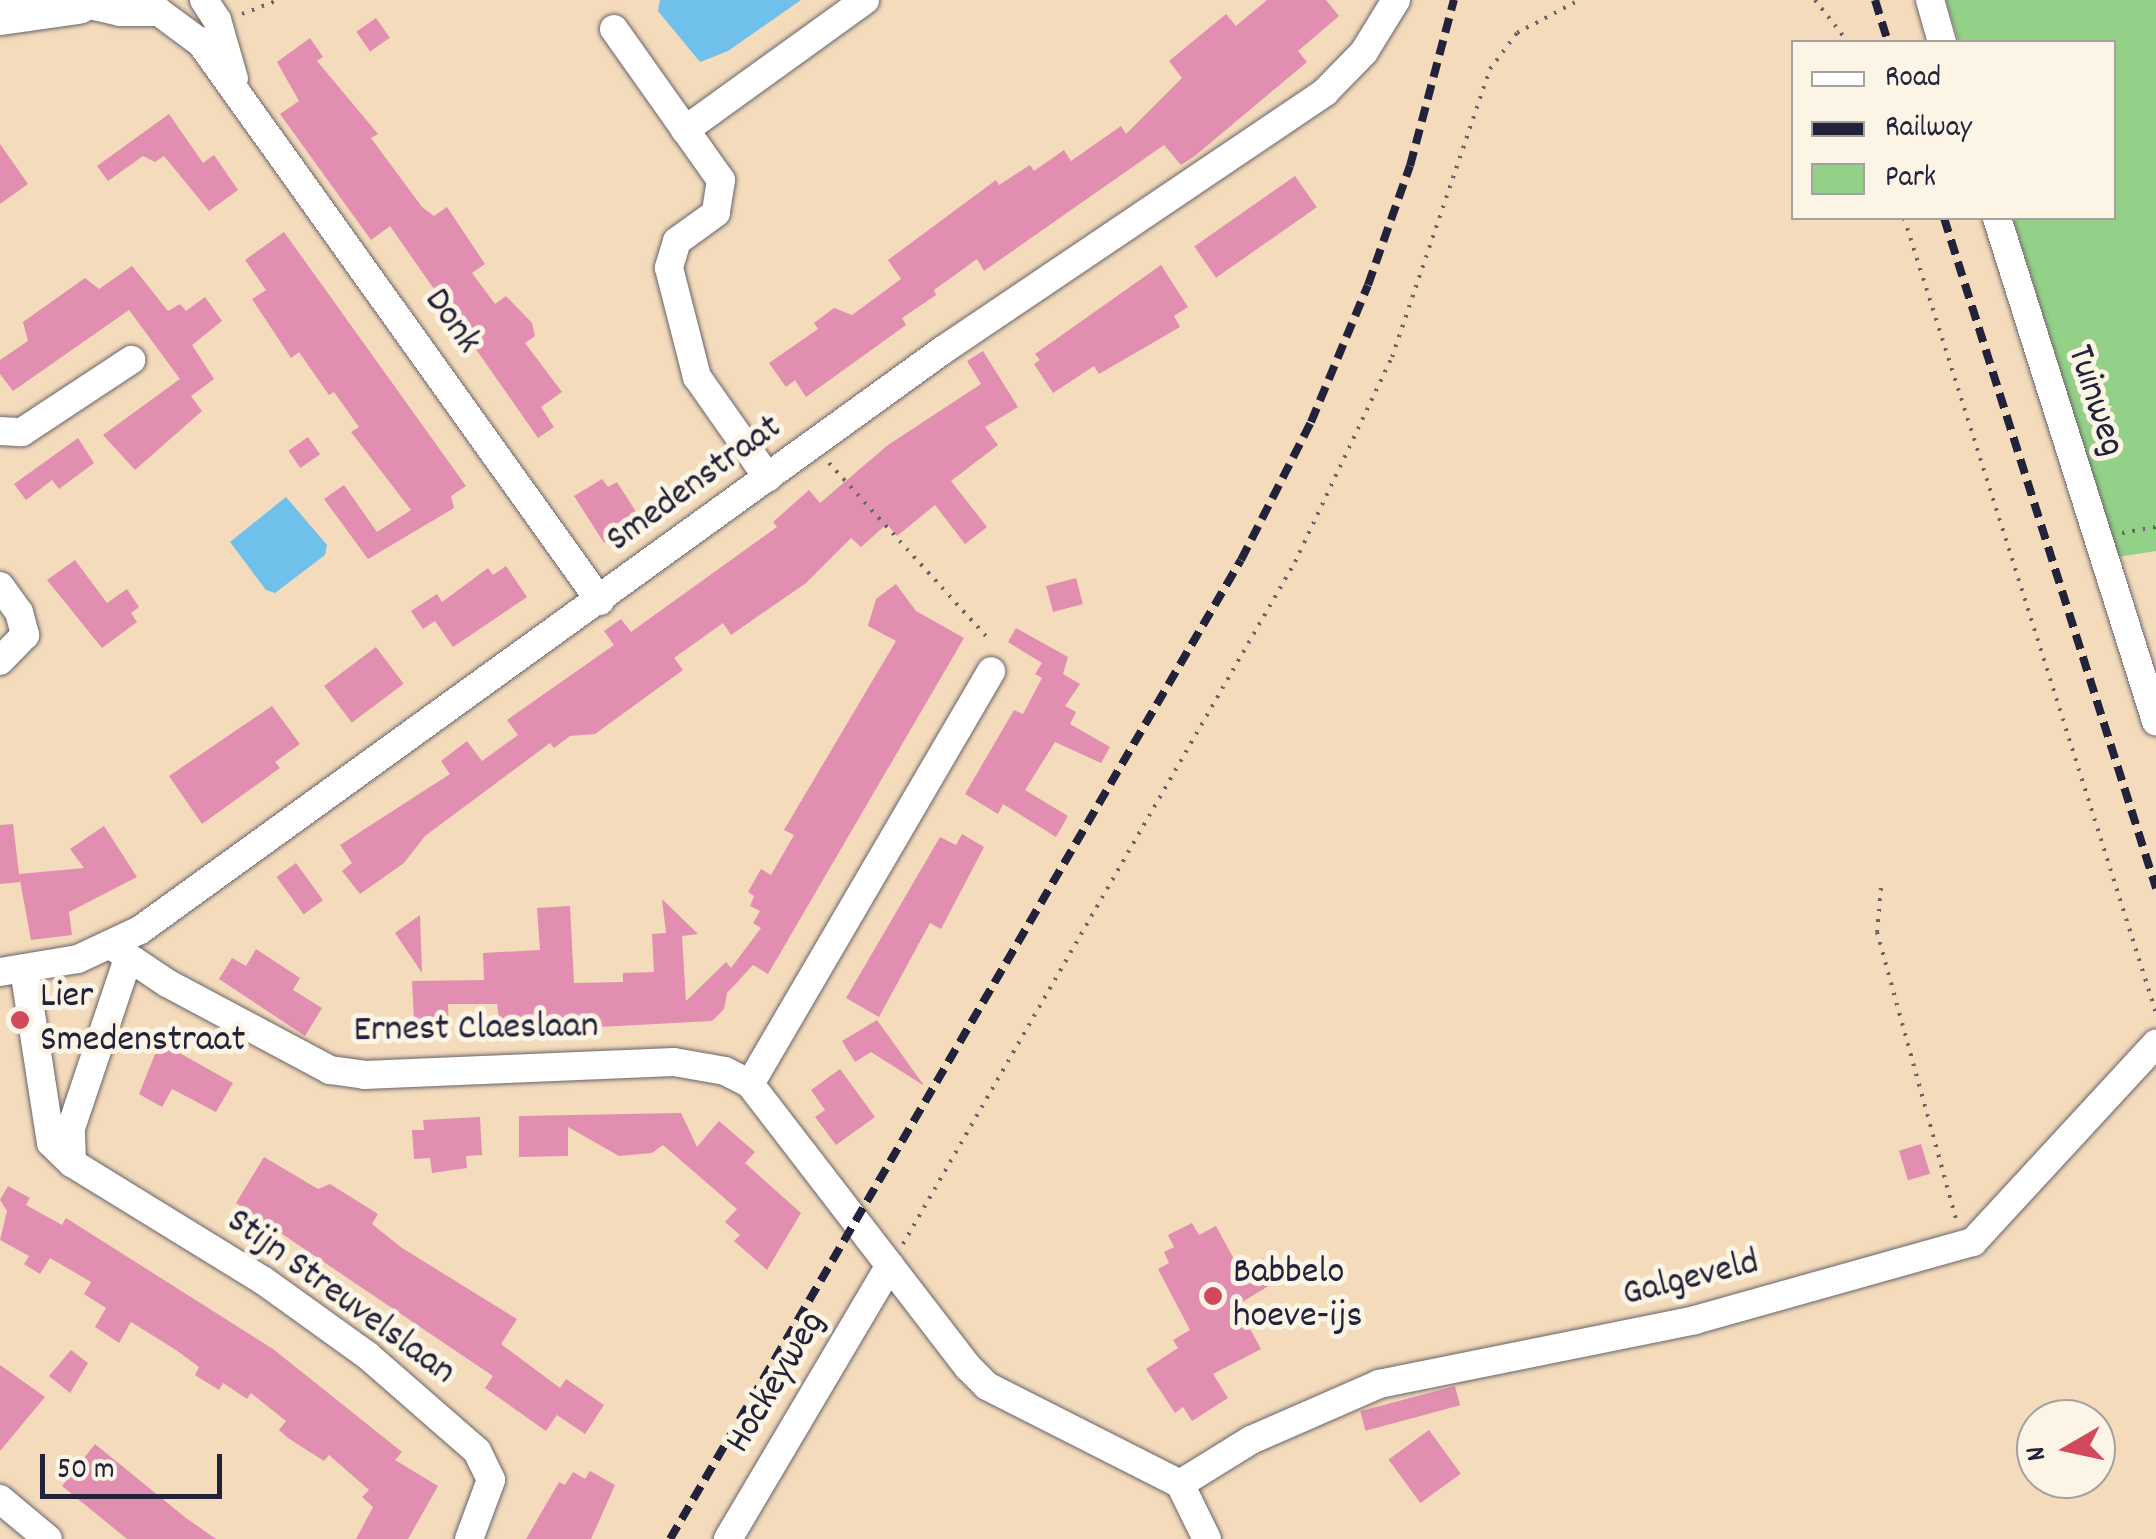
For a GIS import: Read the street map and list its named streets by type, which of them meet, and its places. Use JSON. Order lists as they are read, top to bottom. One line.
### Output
{"streets":{"street":["Donk","Tuinweg","Smedenstraat","Ernest Claeslaan","Galgeveld","Stijn Streuvelslaan","Hockeyweg"]},"crossings":[["Donk","Smedenstraat"],["Smedenstraat","Ernest Claeslaan"],["Smedenstraat","Stijn Streuvelslaan"]],"places":["Lier Smedenstraat","Babbelo hoeve-ijs"],"legend":["Road","Railway","Park"],"scale_bar":"50 m","north":"left"}
